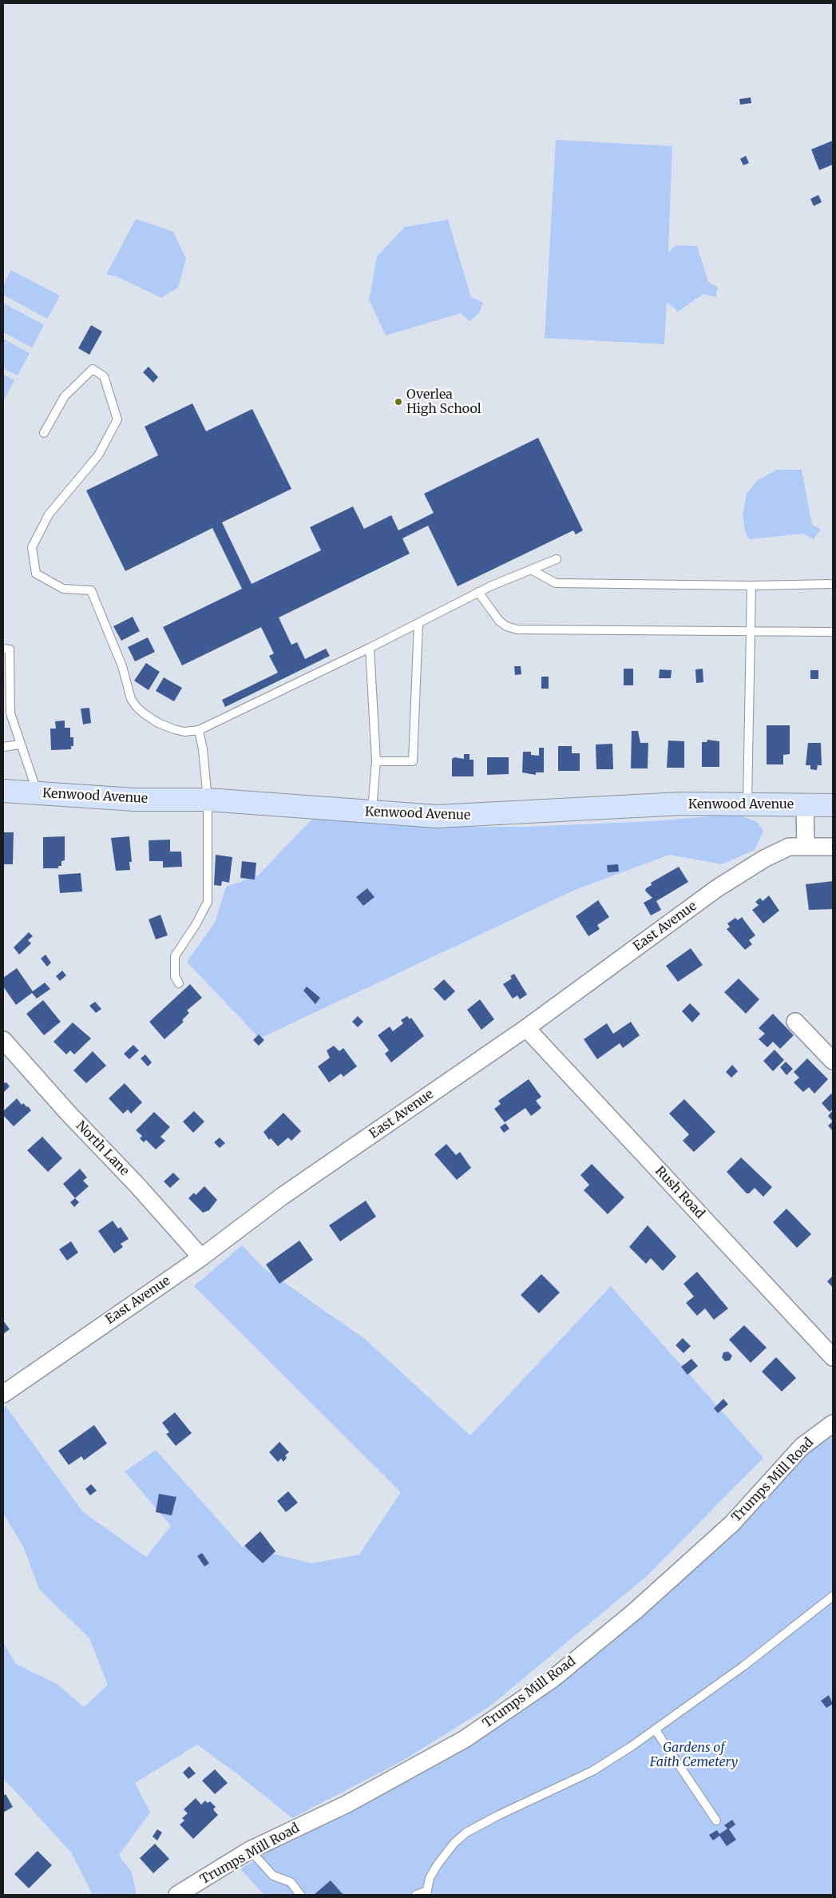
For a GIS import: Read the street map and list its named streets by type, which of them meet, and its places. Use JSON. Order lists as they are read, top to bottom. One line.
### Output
{"streets":{"main road":["Kenwood Avenue"],"street":["East Avenue","North Lane","Rush Road","Trumps Mill Road"]},"crossings":[["East Avenue","North Lane"],["East Avenue","Rush Road"]],"parks":["Gardens of Faith Cemetery"],"places":["Overlea High School"]}
